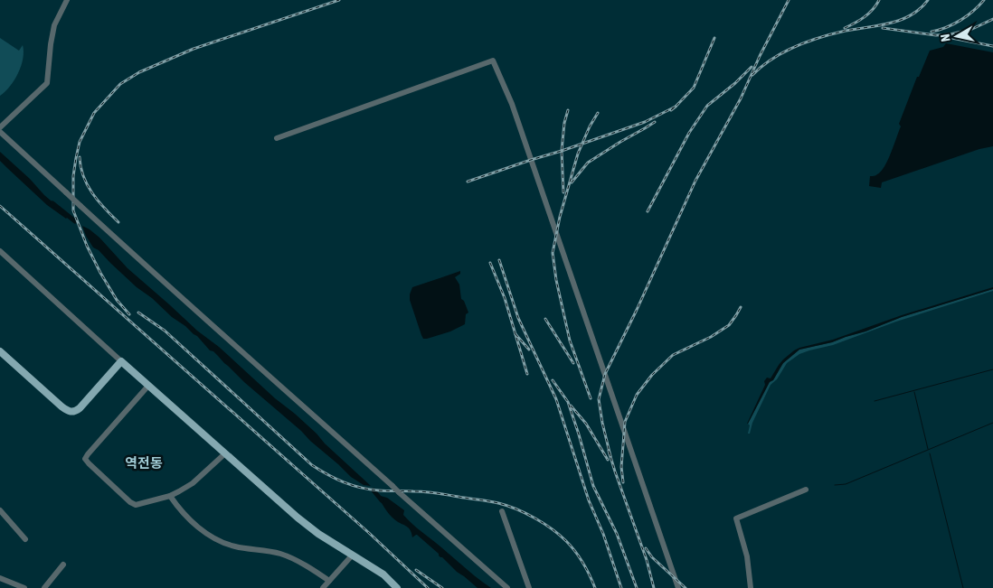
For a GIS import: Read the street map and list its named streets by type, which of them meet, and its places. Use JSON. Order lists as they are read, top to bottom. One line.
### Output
{"districts":["역전동"],"north":"left"}
